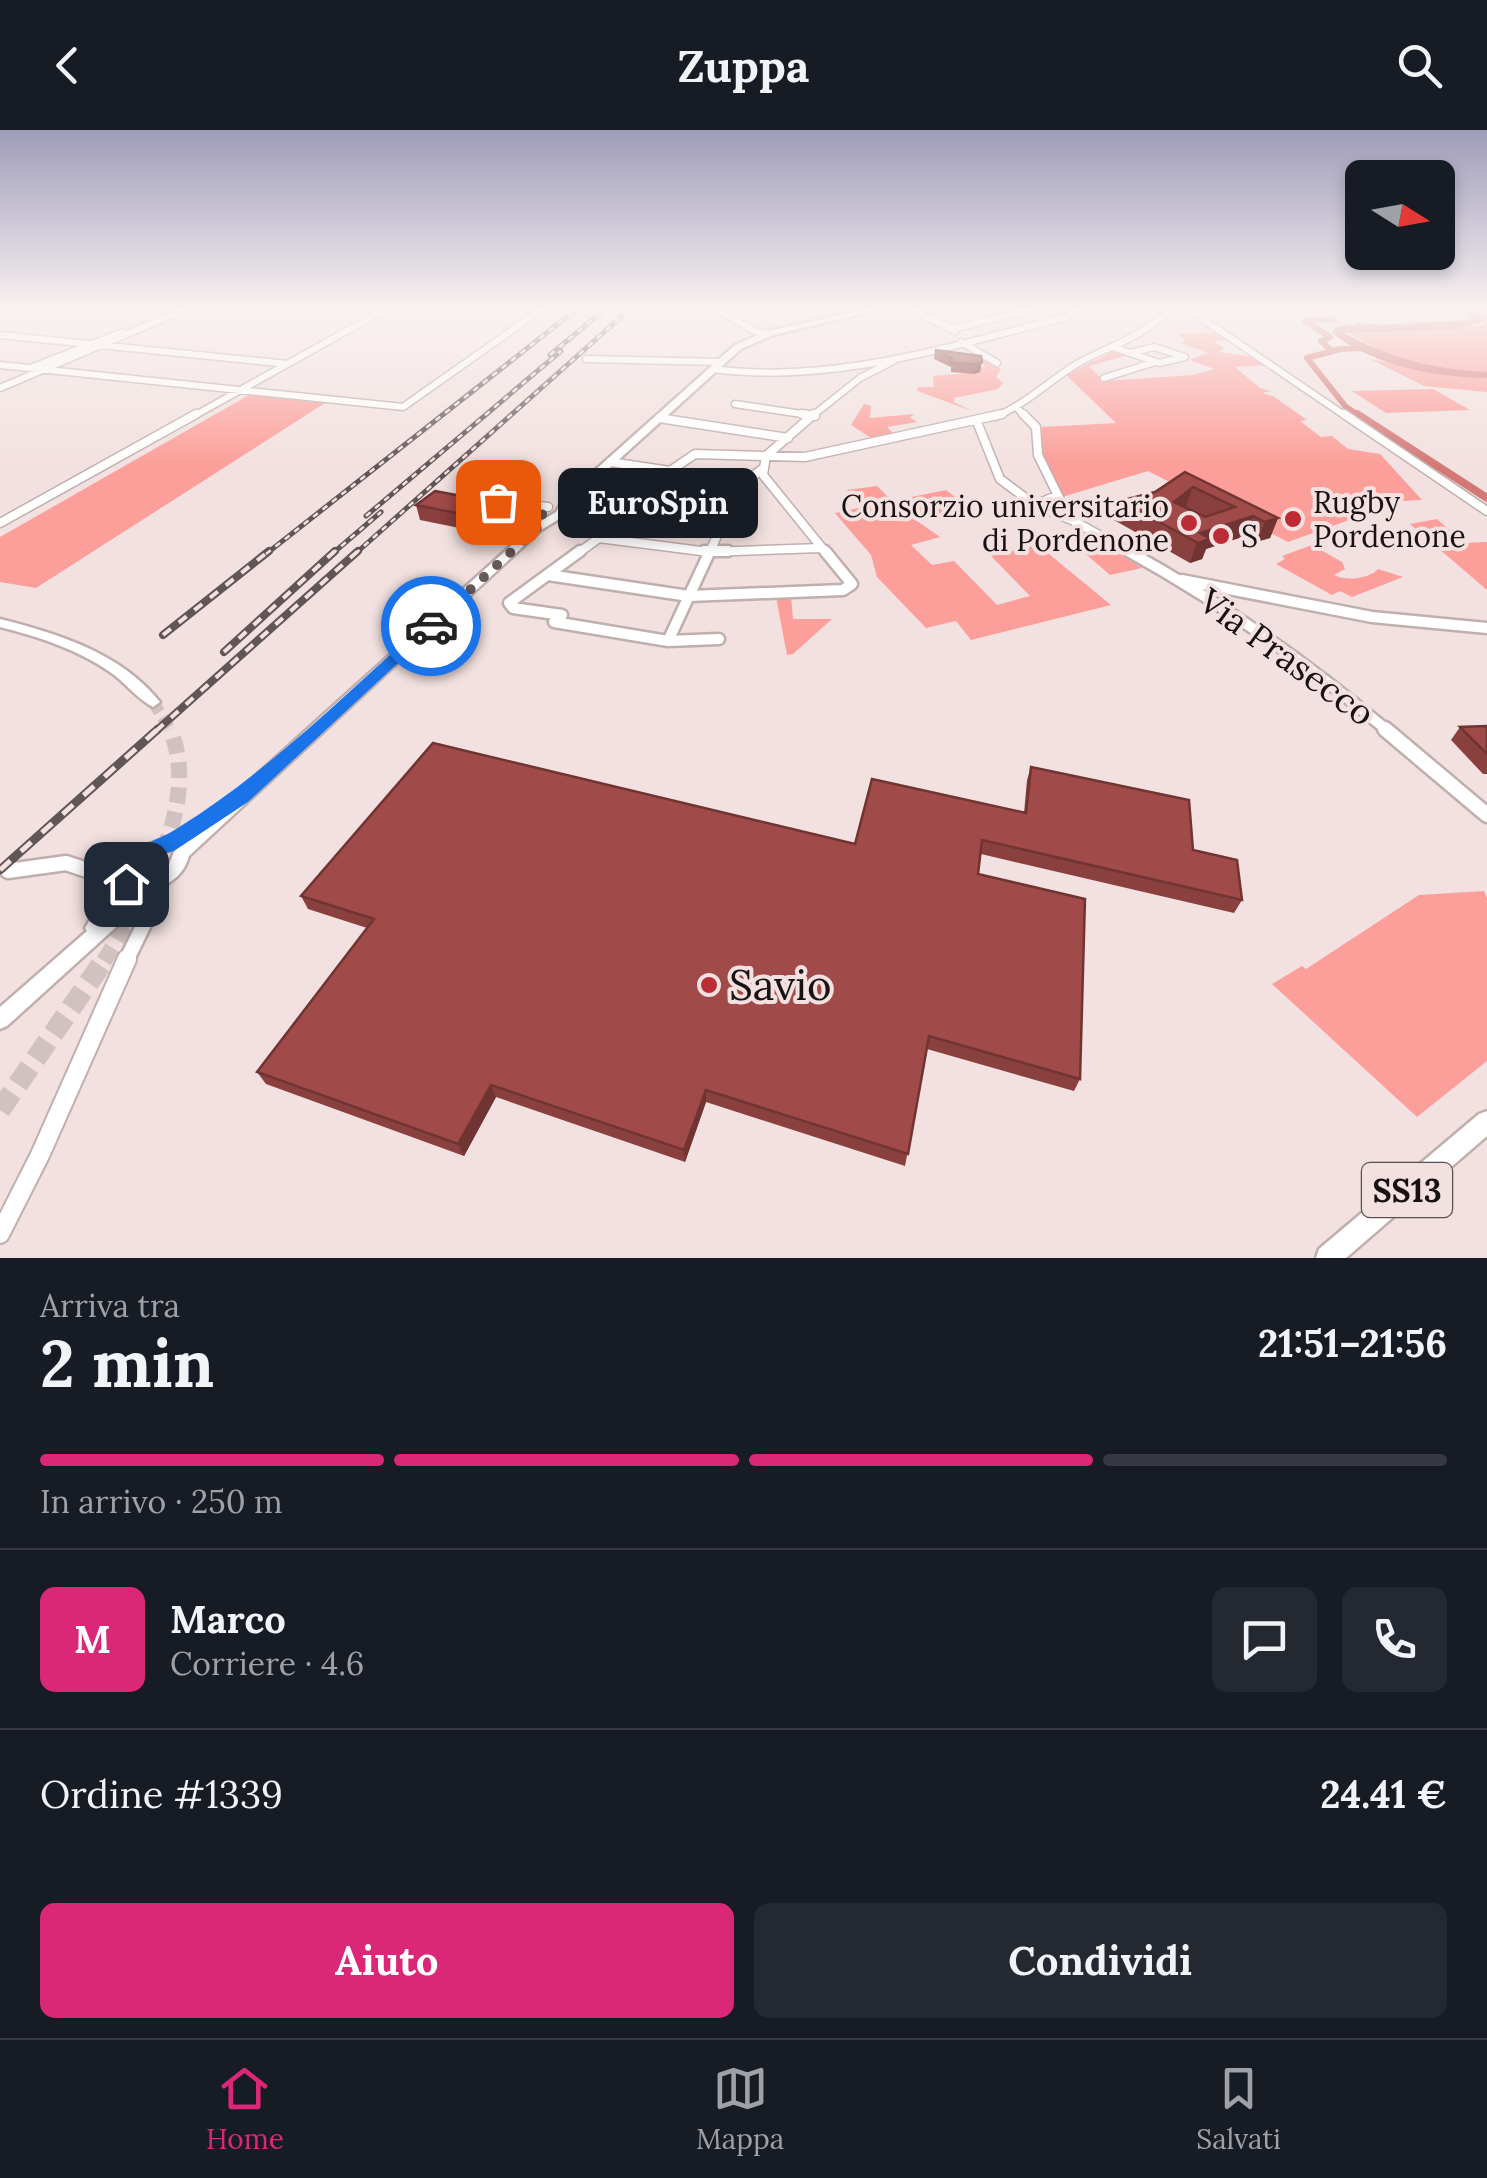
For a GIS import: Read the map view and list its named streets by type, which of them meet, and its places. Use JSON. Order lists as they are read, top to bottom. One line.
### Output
{"streets":{"main road":["SS13"],"street":["Via Prasecco"]},"places":["EuroSpin","Rugby Pordenone","Consorzio universitario di Pordenone","S","Savio"],"north":"right","page":{"header":"Zuppa","bubble":"EuroSpin","heading":["2 min","Arriva tra","21:51–21:56"],"panel":["Marco","Corriere · 4.6","Ordine #1339","24.41 €"],"bar":"In arrivo · 250 m","round":"M","buttons":["Aiuto","Condividi"],"tabs":["Home","Mappa","Salvati"]}}
